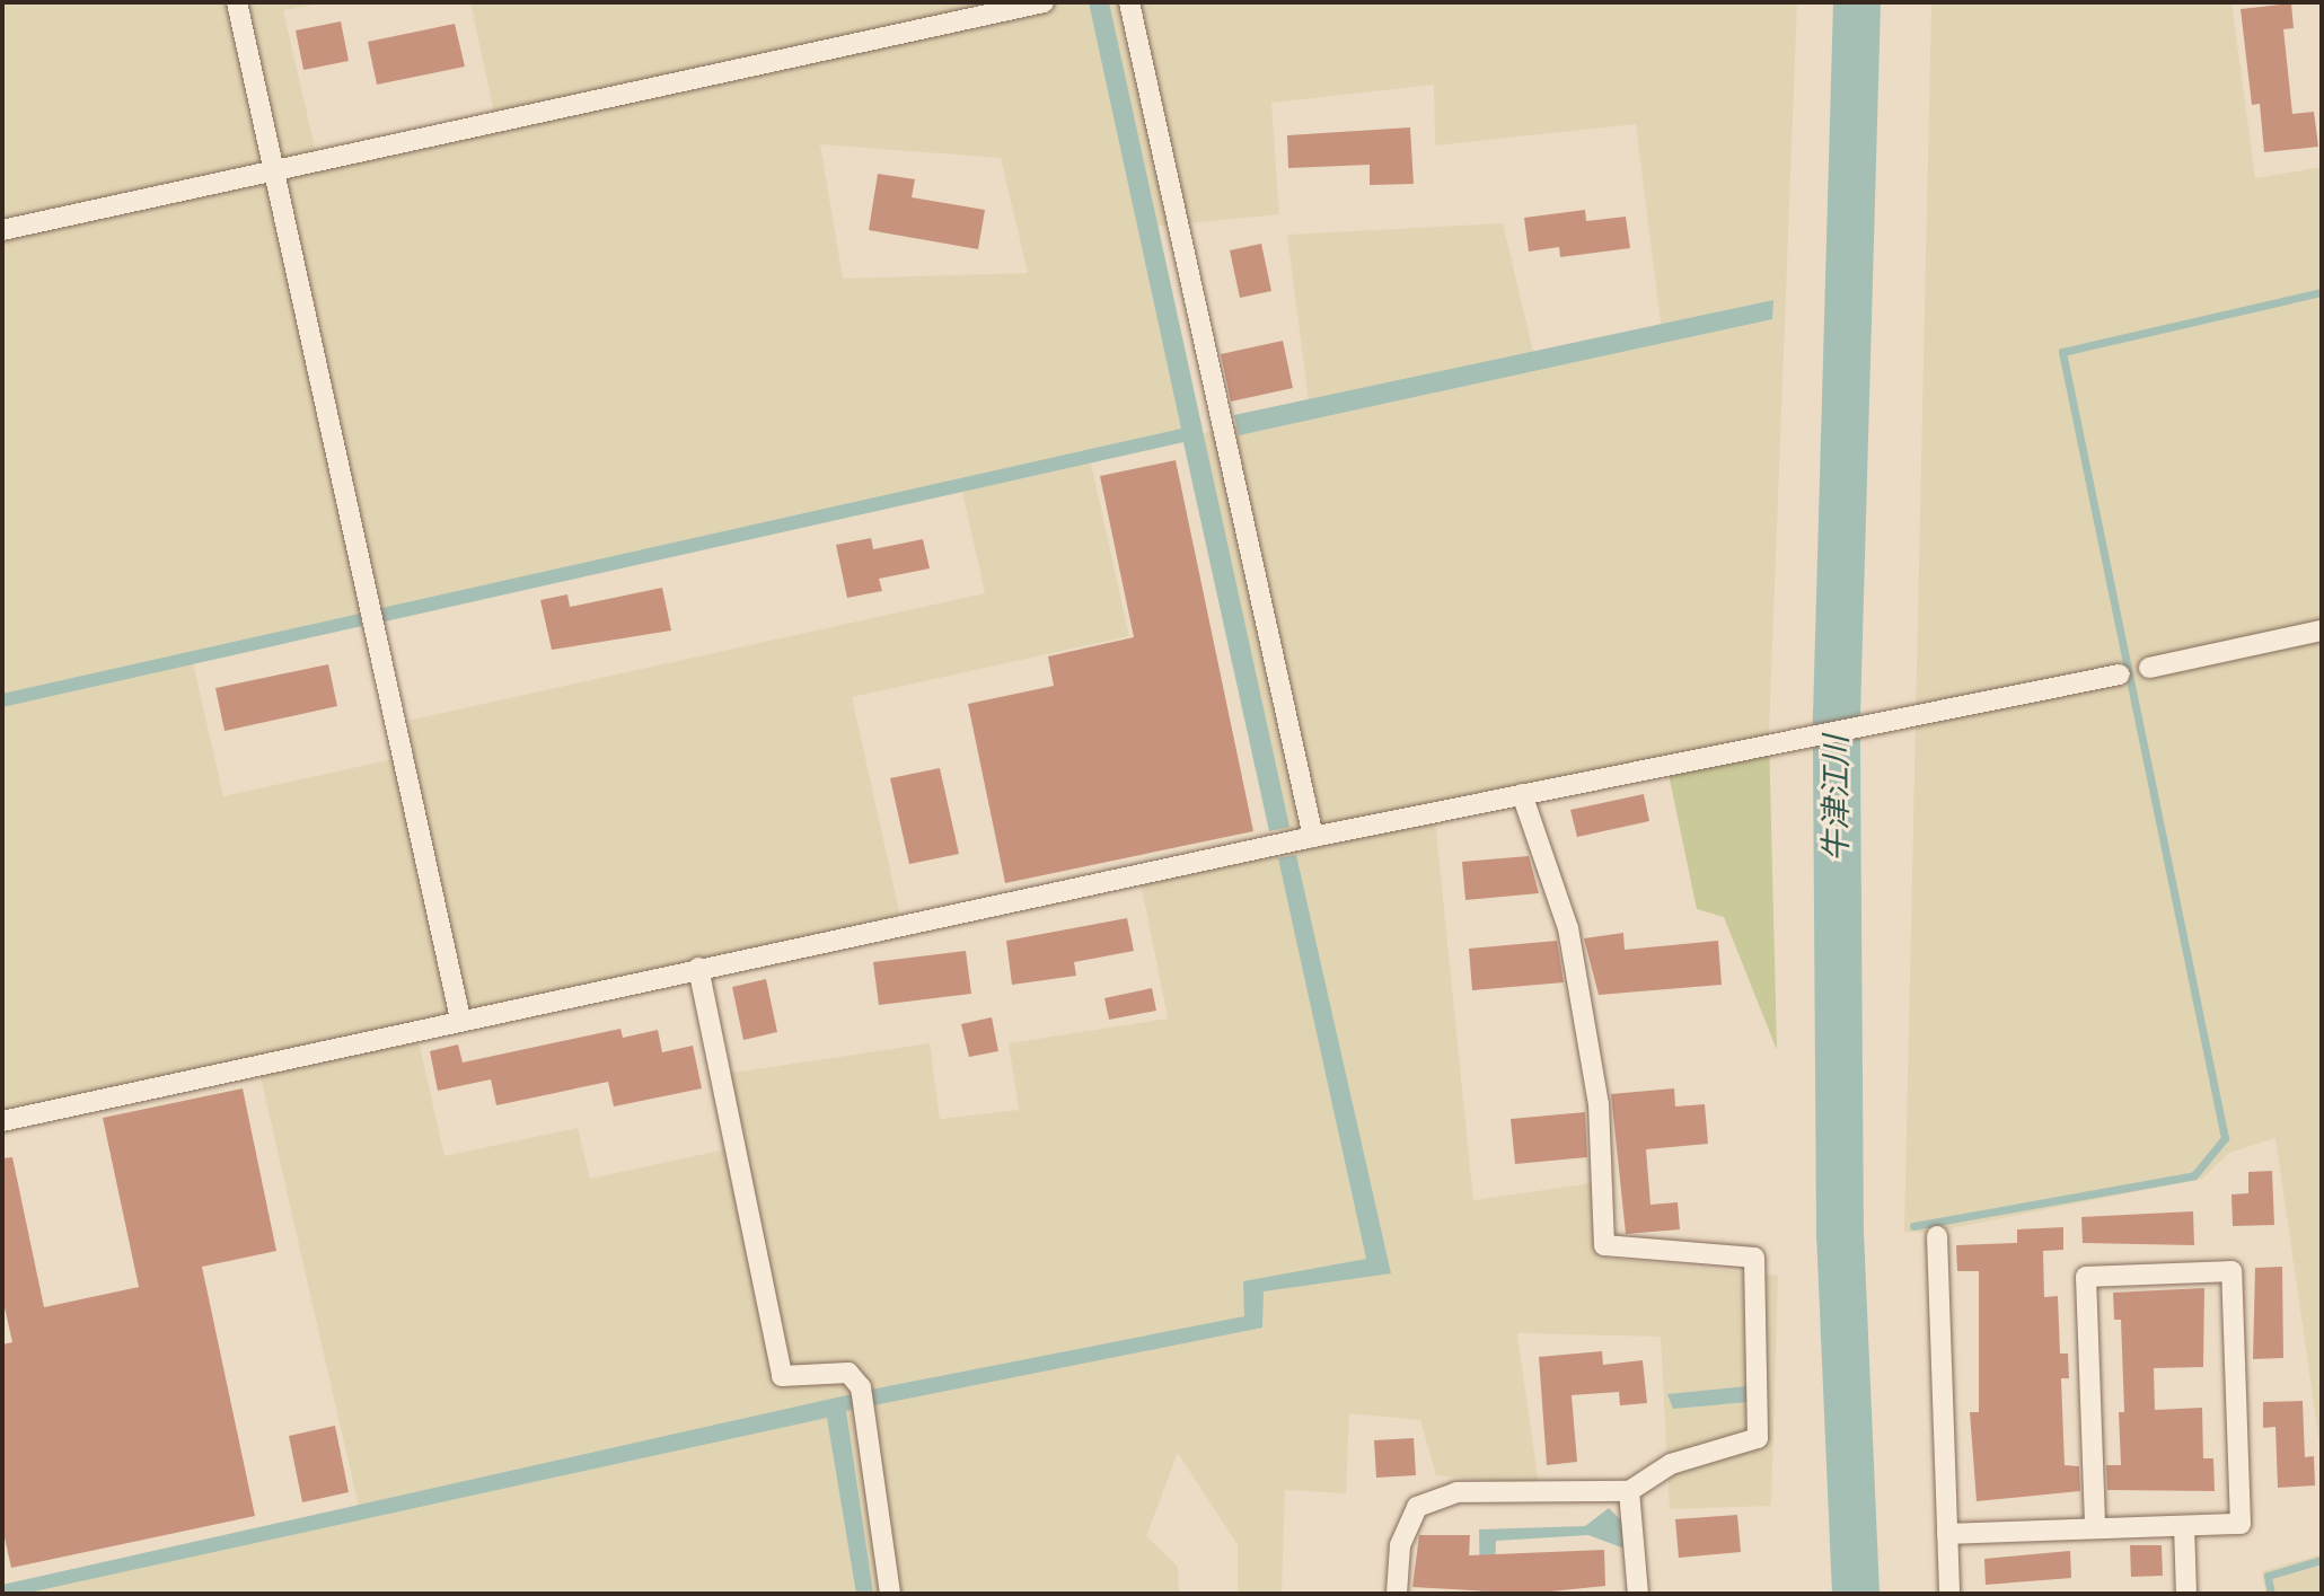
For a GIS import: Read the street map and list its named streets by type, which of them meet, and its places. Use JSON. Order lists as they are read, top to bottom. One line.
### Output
{"water":["牛津江川"]}
